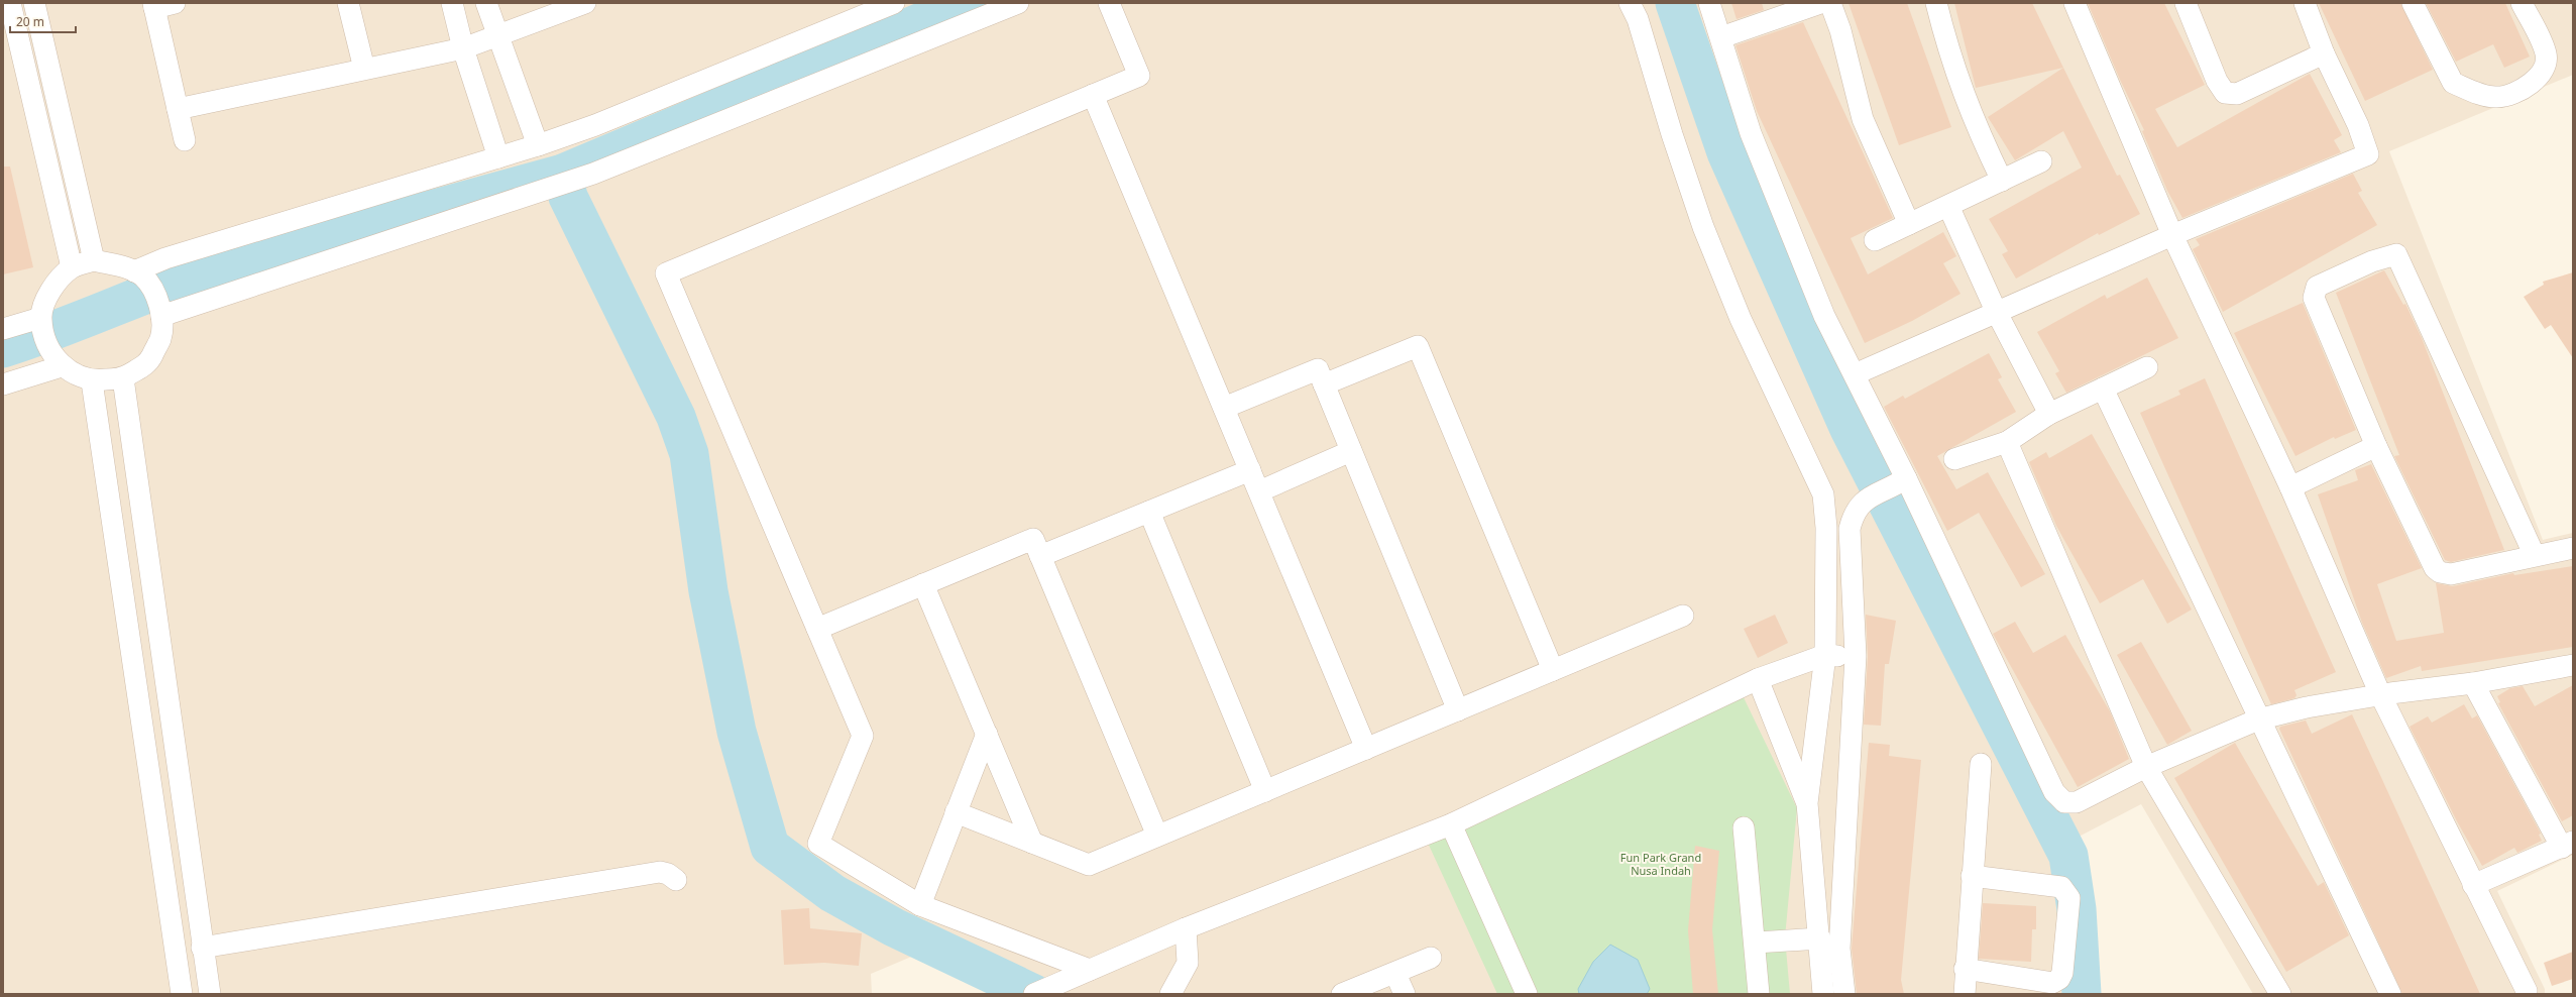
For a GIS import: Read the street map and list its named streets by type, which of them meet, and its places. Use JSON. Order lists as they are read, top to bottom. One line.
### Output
{"parks":["Fun Park Grand Nusa Indah"],"scale_bar":"20 m"}
